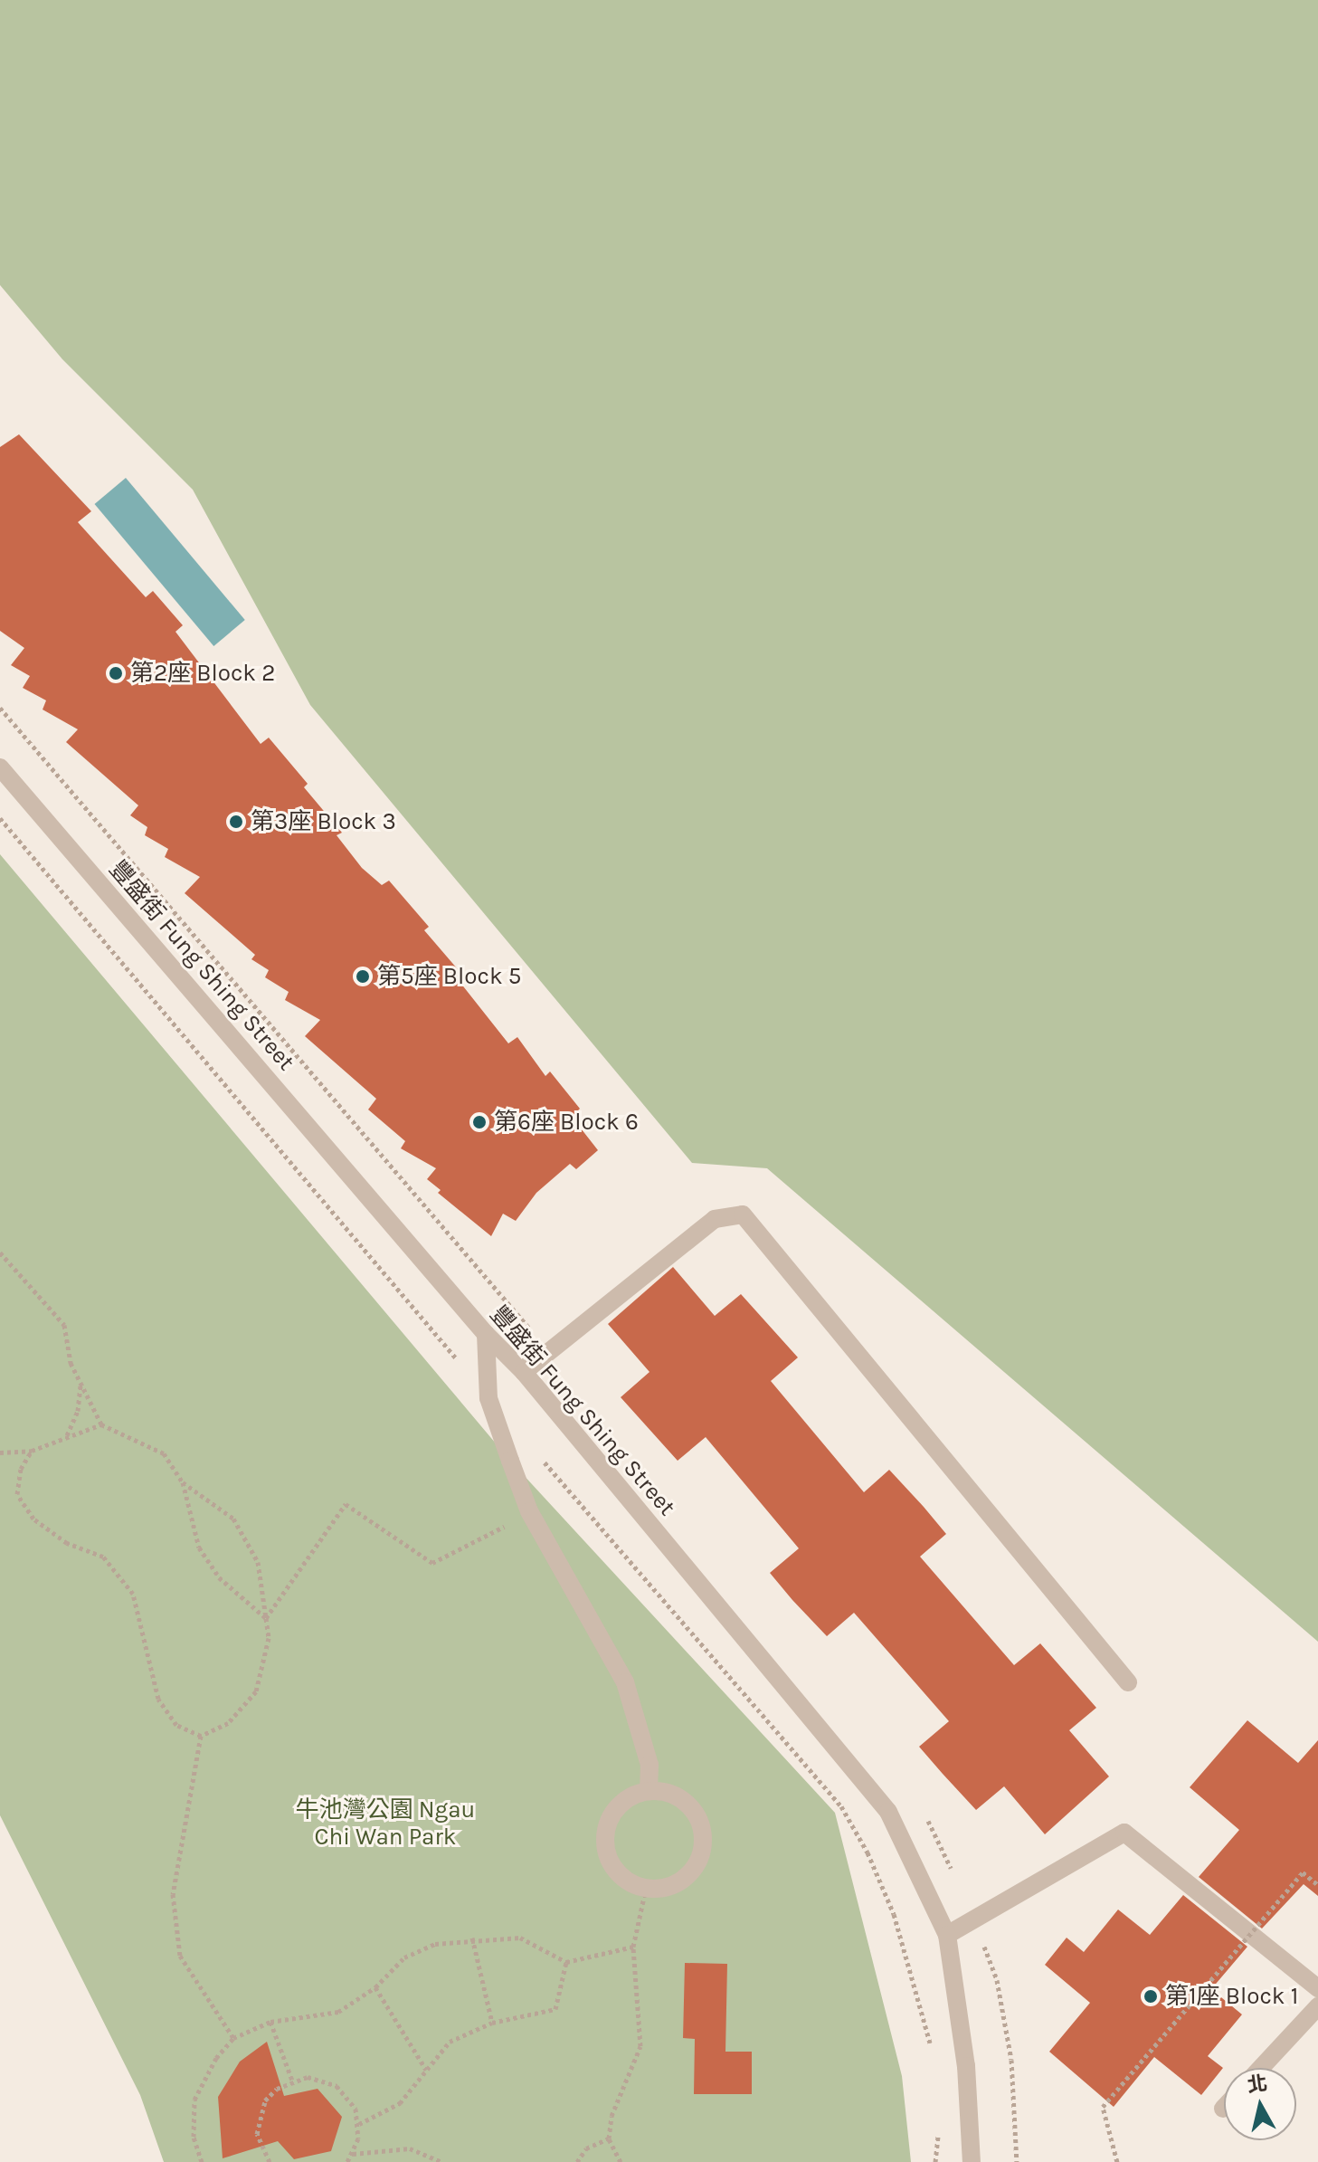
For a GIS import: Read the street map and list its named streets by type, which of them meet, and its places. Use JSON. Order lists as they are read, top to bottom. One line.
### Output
{"streets":{"street":["豐盛街 Fung Shing Street"]},"parks":["牛池灣公園 Ngau Chi Wan Park"],"places":["第2座 Block 2","第3座 Block 3","第5座 Block 5","第6座 Block 6","第1座 Block 1"],"north":"top"}
